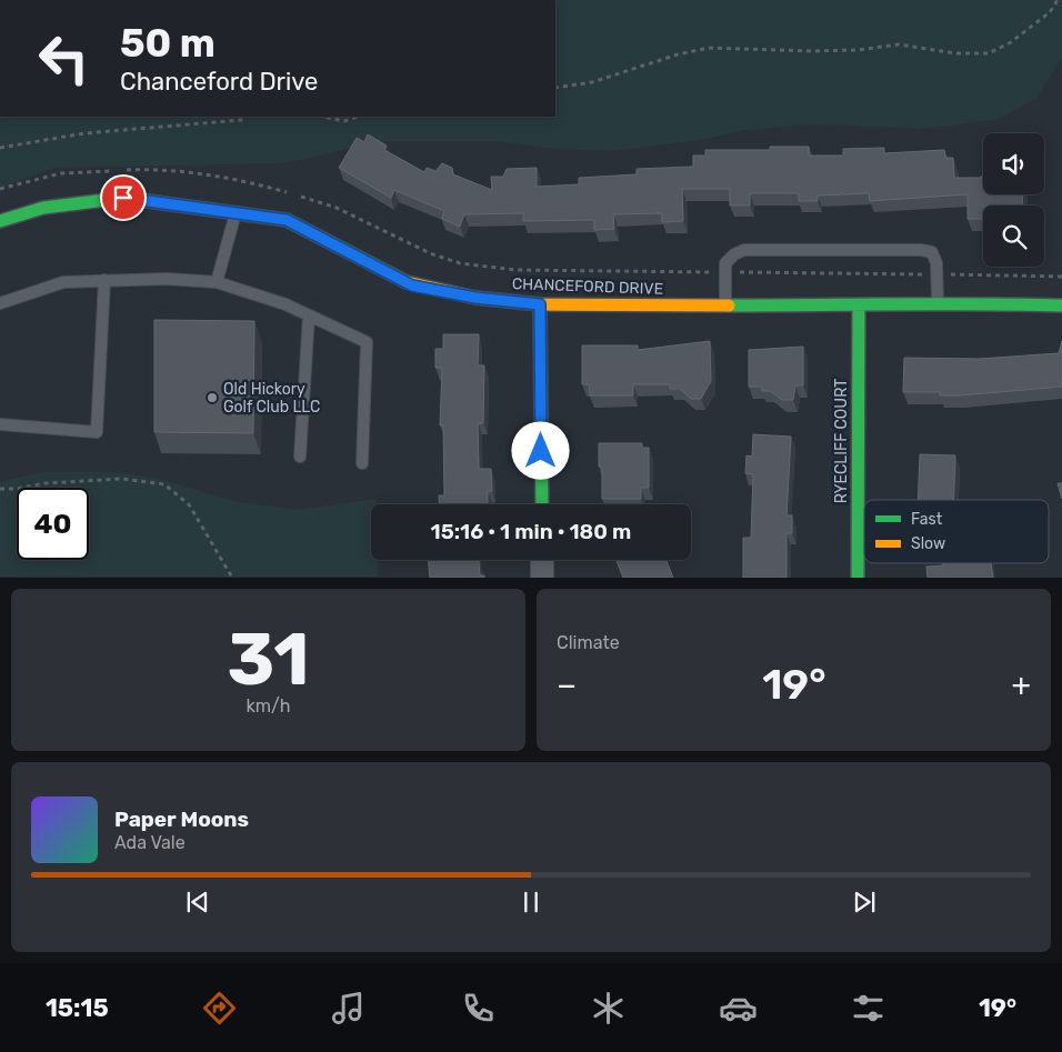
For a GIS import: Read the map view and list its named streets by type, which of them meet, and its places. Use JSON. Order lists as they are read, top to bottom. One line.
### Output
{"streets":{"street":["CHANCEFORD DRIVE","RYECLIFF COURT"]},"crossings":[["CHANCEFORD DRIVE","RYECLIFF COURT"]],"places":["Old Hickory Golf Club LLC"],"legend":["Fast","Slow"],"page":{"turn":["50 m","Chanceford Drive"],"limit":"40","trip":"15:16 · 1 min · 180 m","tile":[["31","km/h"],"Climate"],"heat":["−","19°","+"],"song":["Paper Moons","Ada Vale"],"tabs":["15:15","19°"]}}
